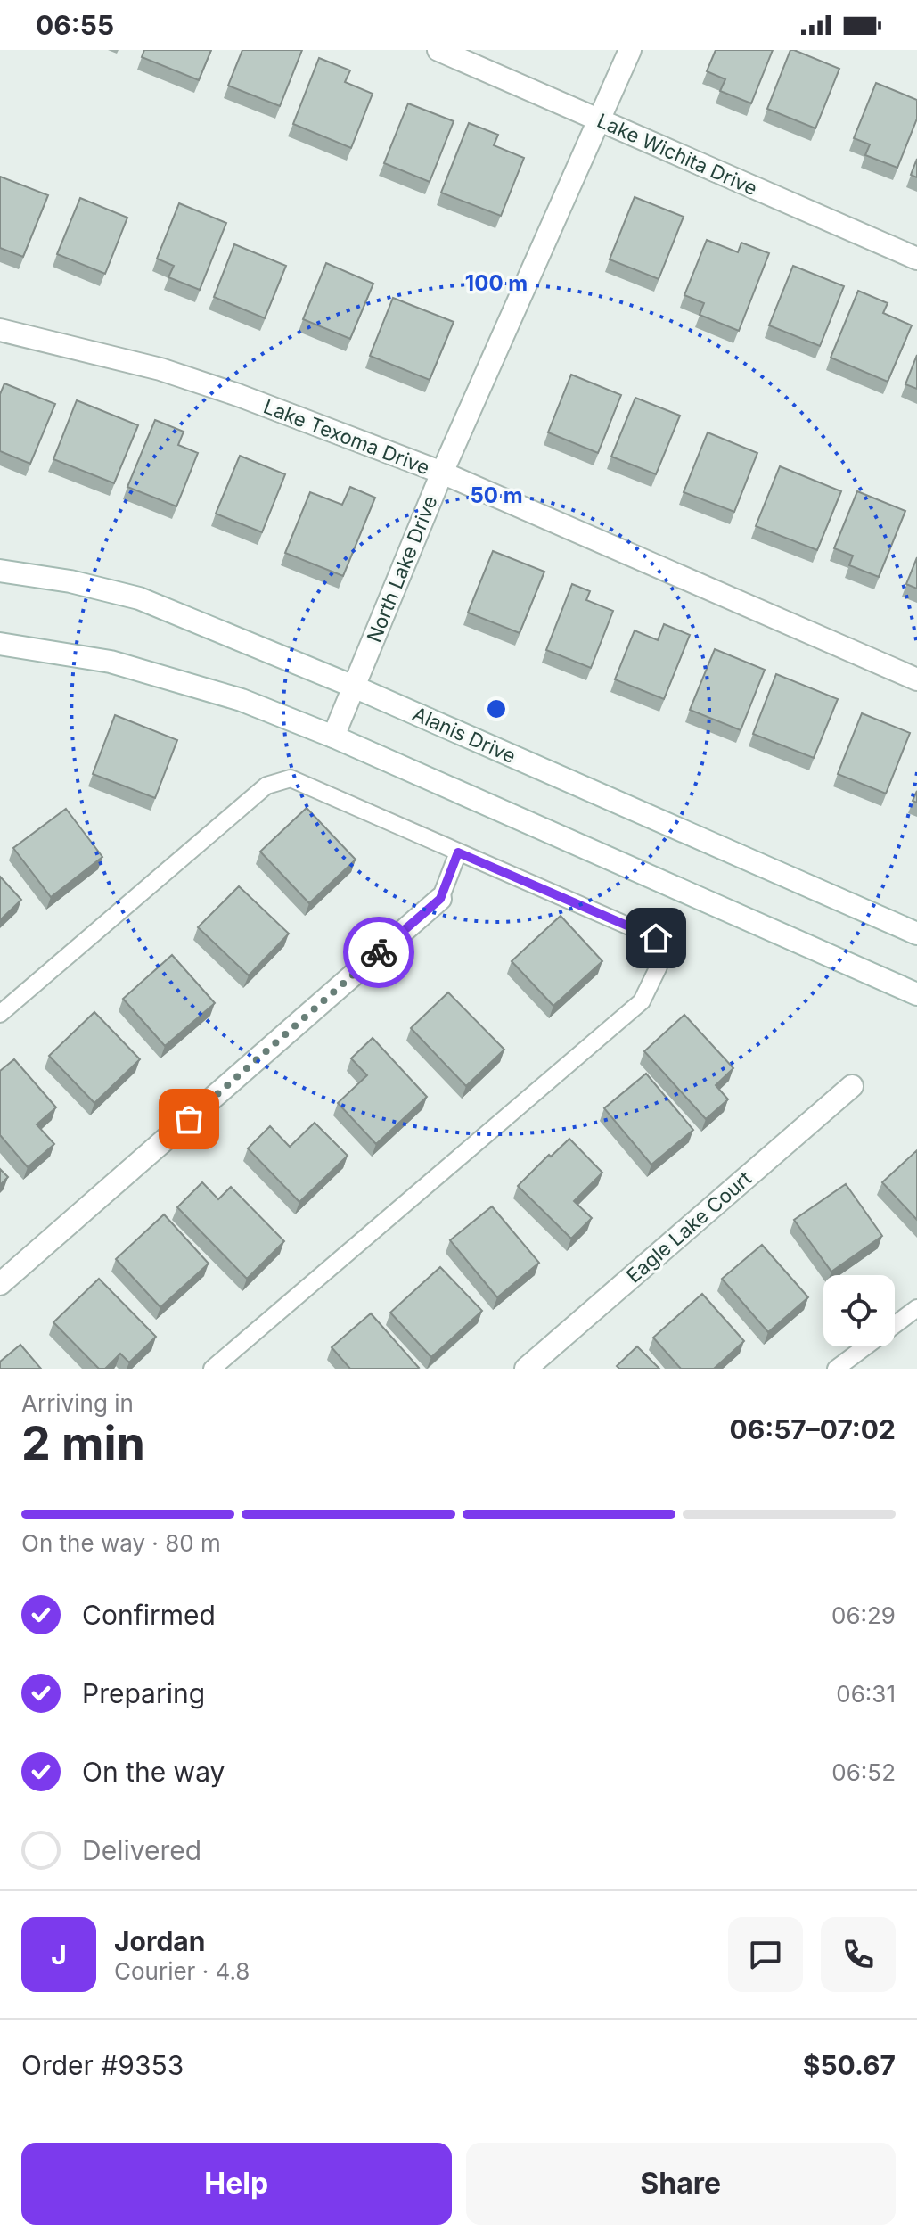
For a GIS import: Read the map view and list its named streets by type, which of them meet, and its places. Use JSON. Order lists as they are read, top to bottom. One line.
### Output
{"streets":{"street":["Lake Wichita Drive","Lake Texoma Drive","North Lake Drive","Alanis Drive","Eagle Lake Court"]},"crossings":[["Lake Wichita Drive","North Lake Drive"],["Lake Texoma Drive","North Lake Drive"],["North Lake Drive","Alanis Drive"]],"page":{"status":"06:55","heading":["2 min","Arriving in","06:57–07:02"],"panel":["Jordan","Courier · 4.8","Order #9353","$50.67"],"bar":"On the way · 80 m","list":[["Confirmed","06:29"],["Preparing","06:31"],["On the way","06:52"],"Delivered"],"round":"J","buttons":["Help","Share"]},"rings":["100 m","50 m"]}
